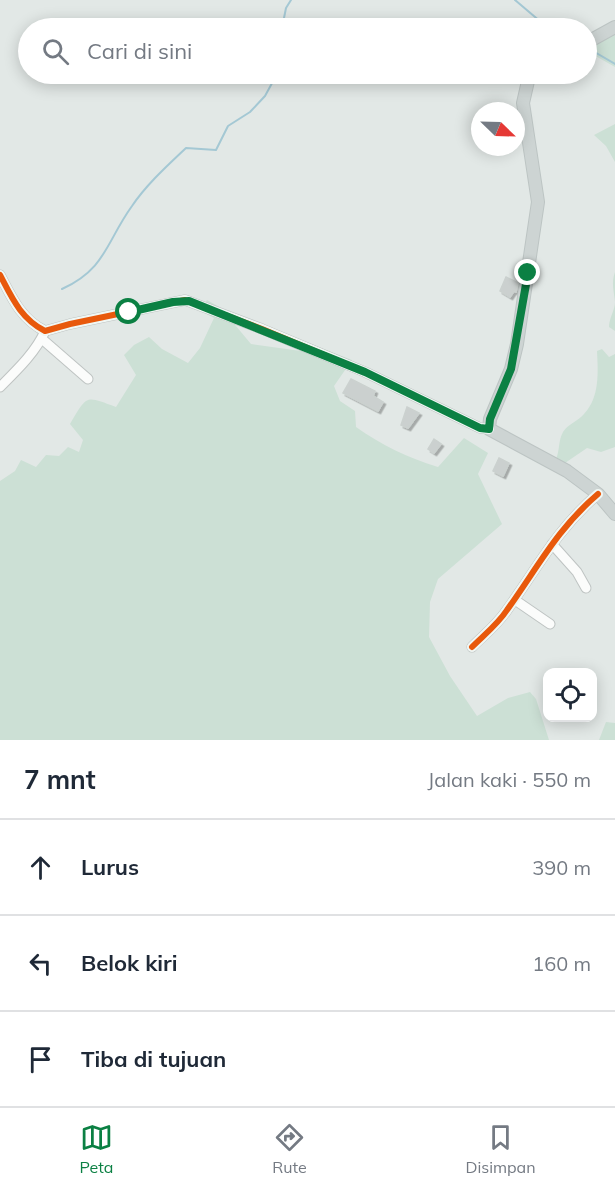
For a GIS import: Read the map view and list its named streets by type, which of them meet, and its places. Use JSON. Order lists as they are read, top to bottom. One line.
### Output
{"north":"bottom right","page":{"search":"Cari di sini","heading":["7 mnt","Jalan kaki · 550 m"],"list":[["Lurus","390 m"],["Belok kiri","160 m"],"Tiba di tujuan"],"nav":["Peta","Rute","Disimpan"]}}
